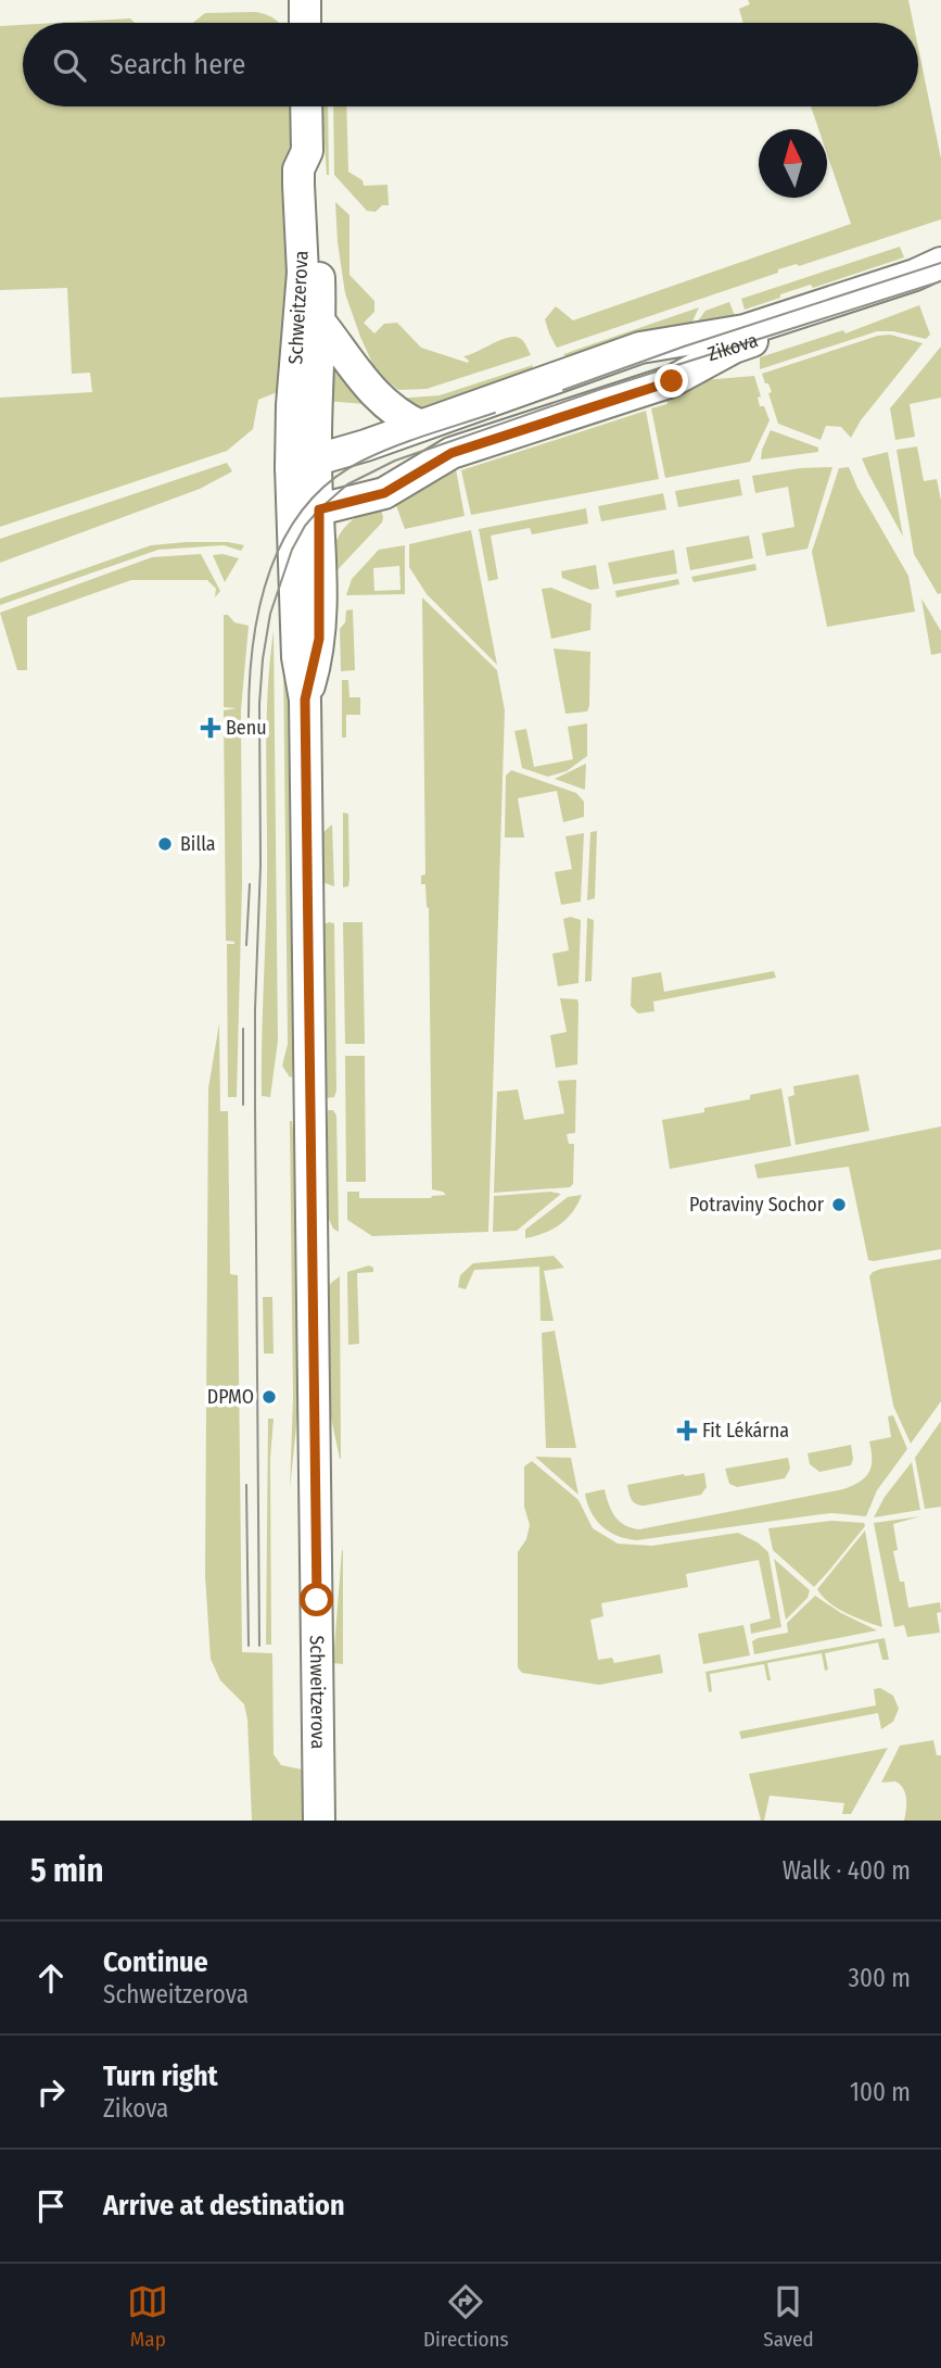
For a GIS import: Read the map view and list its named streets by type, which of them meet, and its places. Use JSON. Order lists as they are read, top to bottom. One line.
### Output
{"streets":{"street":["Schweitzerova","Zikova"]},"crossings":[["Schweitzerova","Zikova"]],"places":{"health":["Benu","Fit Lékárna"],"other":["Billa","Potraviny Sochor","DPMO"]},"north":"top","page":{"search":"Search here","heading":["5 min","Walk · 400 m"],"list":[["Continue","Schweitzerova","300 m"],["Turn right","Zikova","100 m"],"Arrive at destination"],"nav":["Map","Directions","Saved"]}}
